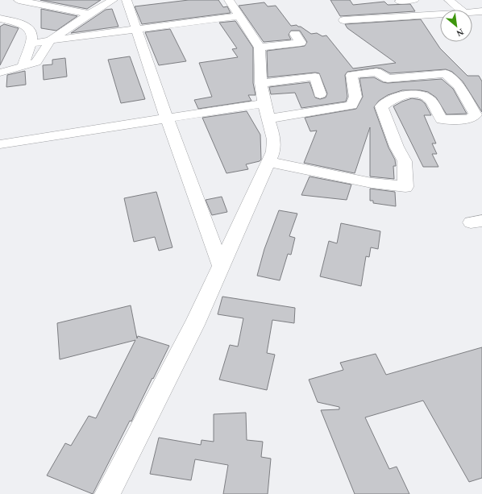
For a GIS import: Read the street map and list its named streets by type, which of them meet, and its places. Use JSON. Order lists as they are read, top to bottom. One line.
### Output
{"north":"bottom right"}
